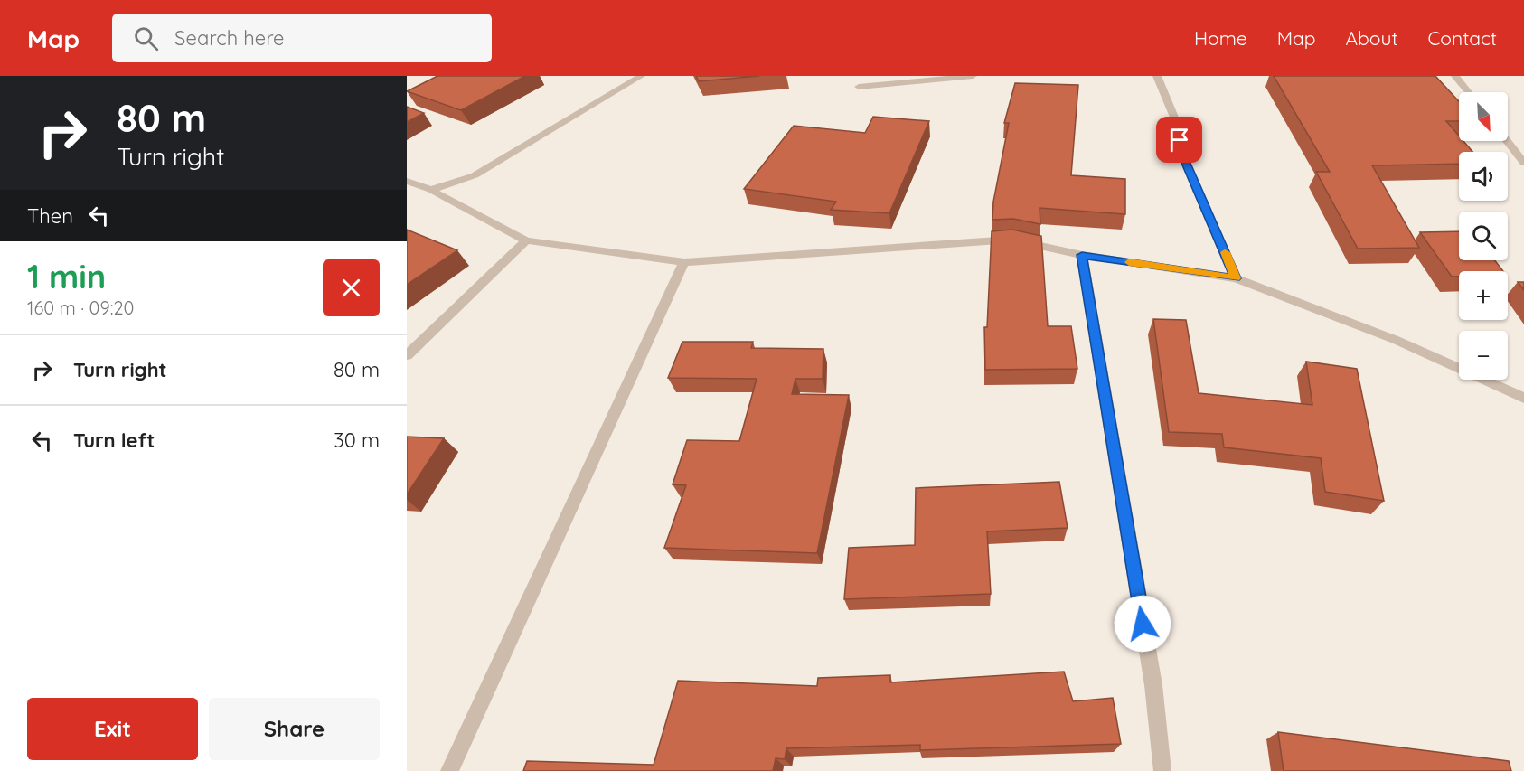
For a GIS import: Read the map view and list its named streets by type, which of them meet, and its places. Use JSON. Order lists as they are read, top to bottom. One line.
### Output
{"north":"bottom right","page":{"header":"Map","search":"Search here","nav":["Home","Map","About","Contact"],"turn":["80 m","Turn right"],"map_buttons":["+","−"],"then":"Then","heading":["1 min","160 m · 09:20"],"list":[{"name":"Turn right","value":"80 m"},{"name":"Turn left","value":"30 m"}],"buttons":["Exit","Share"]}}
